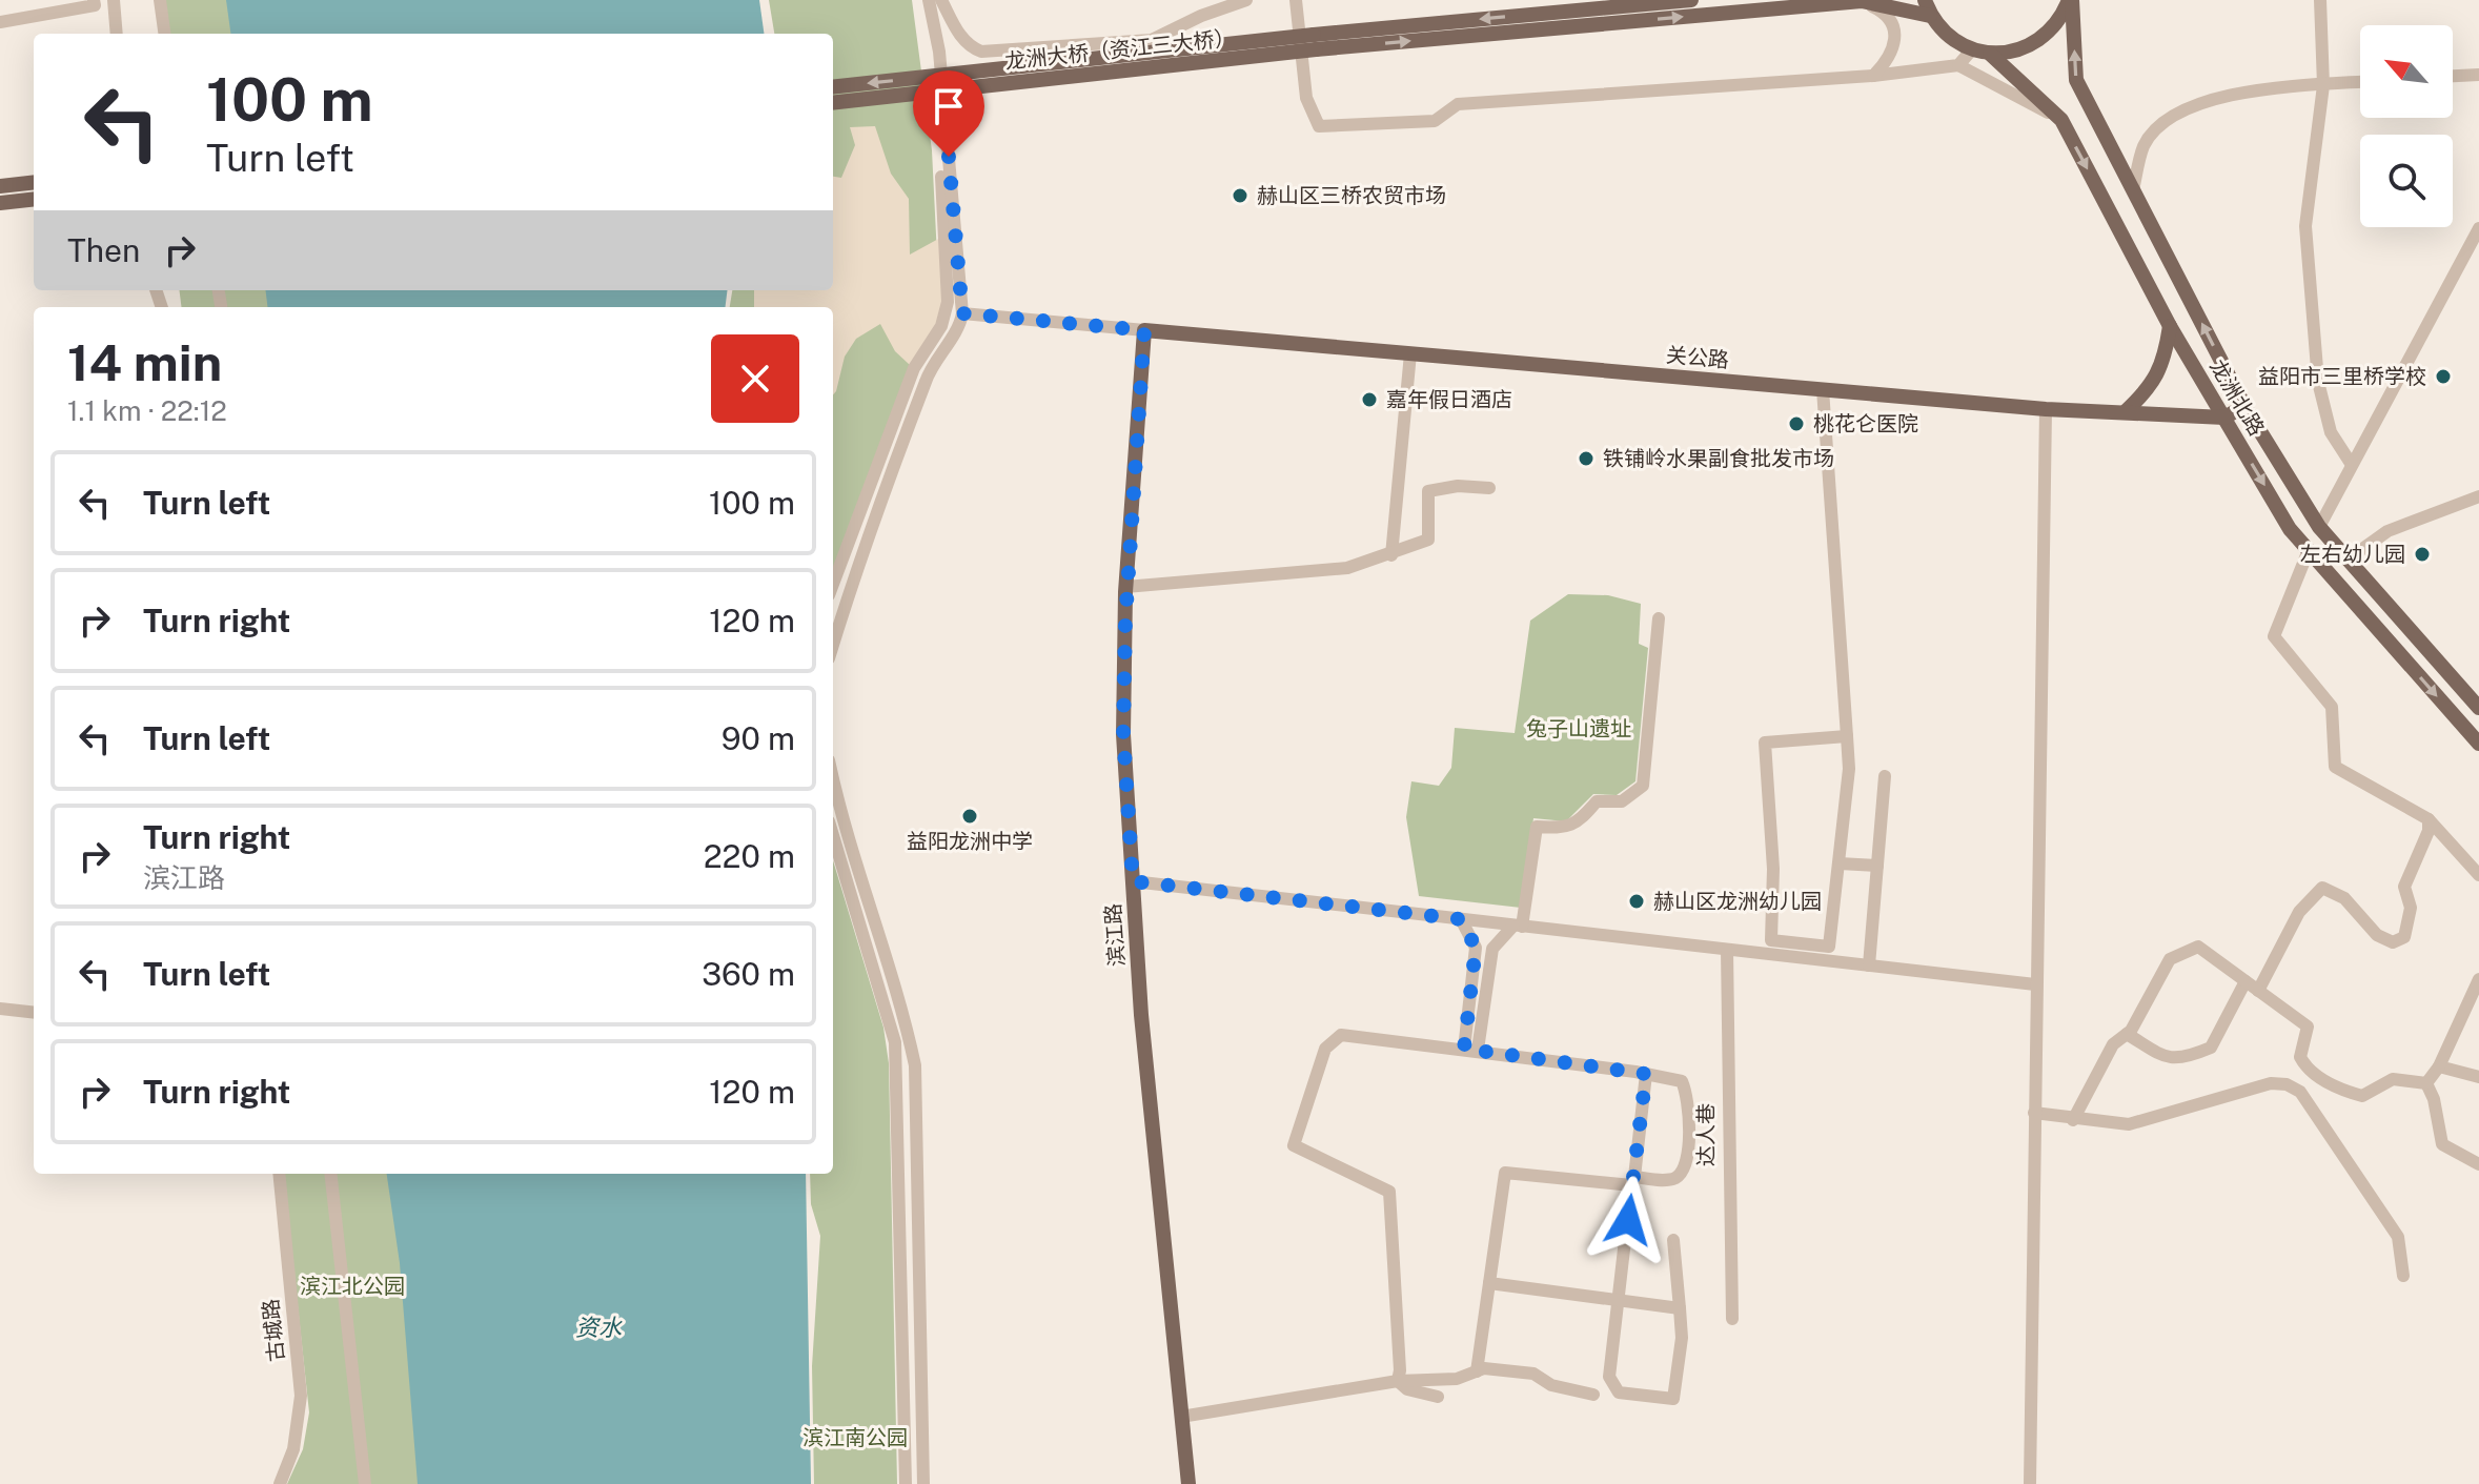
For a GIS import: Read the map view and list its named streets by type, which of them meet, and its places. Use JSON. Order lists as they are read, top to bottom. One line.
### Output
{"streets":{"main road":["龙洲大桥（资江三大桥）","关公路","龙洲北路","滨江路"],"street":["达人巷","古城路"]},"crossings":[["关公路","龙洲北路"],["关公路","滨江路"]],"water":["资水"],"parks":["兔子山遗址","滨江北公园","滨江南公园"],"places":["赫山区三桥农贸市场","益阳市三里桥学校","嘉年假日酒店","桃花仑医院","铁铺岭水果副食批发市场","左右幼儿园","益阳龙洲中学","赫山区龙洲幼儿园"],"north":"top left","page":{"turn":["100 m","Turn left"],"then":"Then","heading":["14 min","1.1 km · 22:12"],"list":[{"name":"Turn left","value":"100 m"},{"name":"Turn right","value":"120 m"},{"name":"Turn left","value":"90 m"},{"name":"Turn right","note":"滨江路","value":"220 m"},{"name":"Turn left","value":"360 m"},{"name":"Turn right","value":"120 m"}]}}
